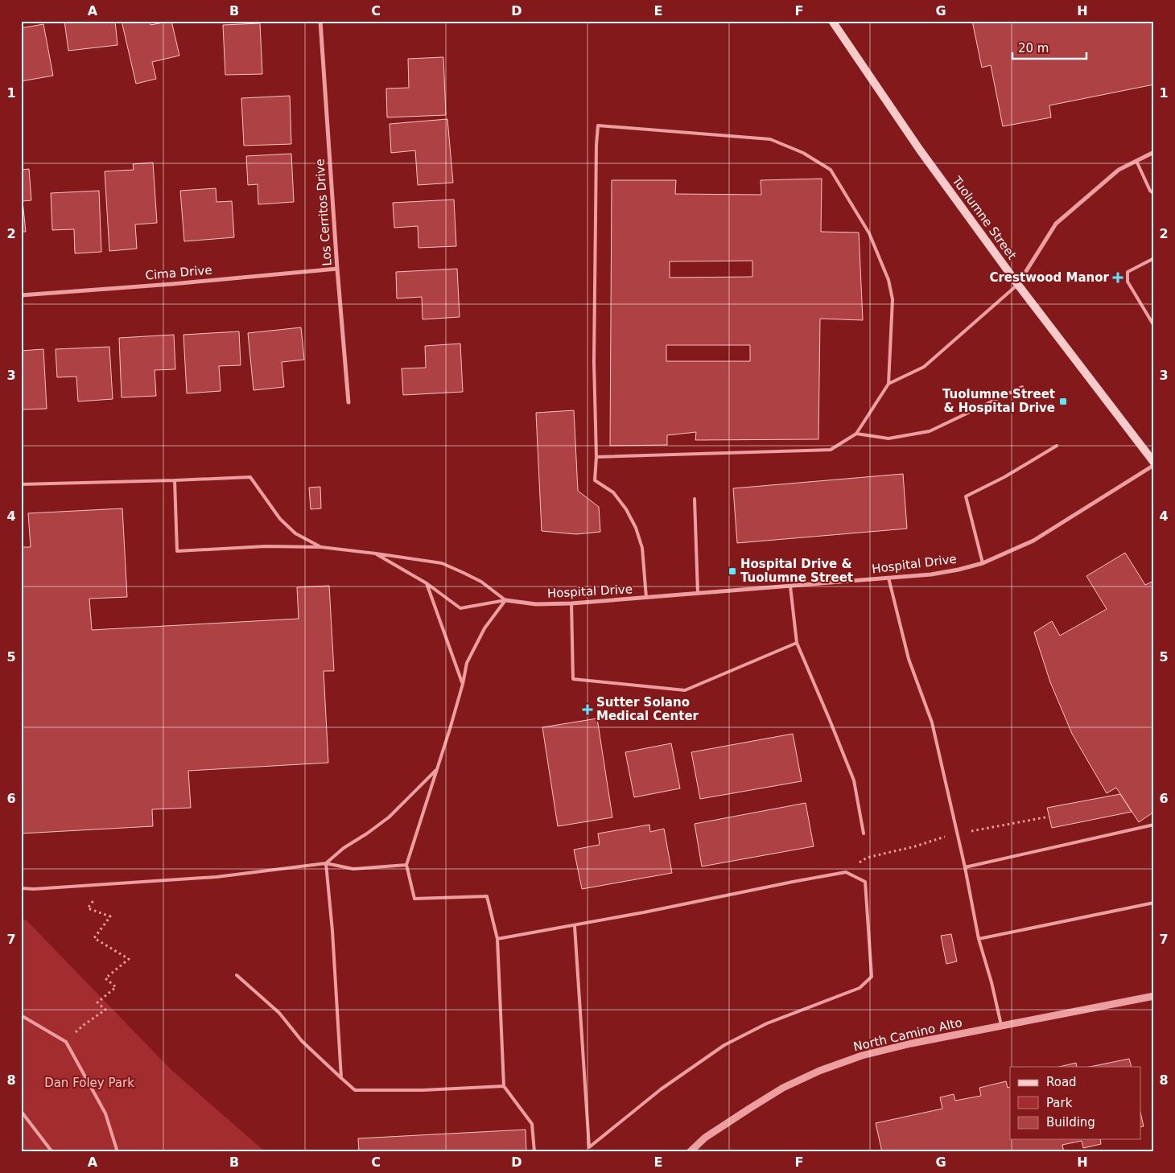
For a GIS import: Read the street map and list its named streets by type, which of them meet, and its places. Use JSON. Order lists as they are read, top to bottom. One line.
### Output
{"streets":{"main road":["Tuolumne Street"],"street":["Los Cerritos Drive","Cima Drive","Hospital Drive","North Camino Alto"]},"crossings":[["Los Cerritos Drive","Cima Drive"],["Tuolumne Street","Hospital Drive"]],"parks":["Dan Foley Park"],"places":{"health":["Crestwood Manor","Sutter Solano Medical Center"],"transit":["Tuolumne Street & Hospital Drive","Hospital Drive & Tuolumne Street"]},"legend":["Road","Park","Building"],"scale_bar":"20 m","grid":{"columns":["A","B","C","D","E","F","G","H"],"rows":["1","2","3","4","5","6","7","8"]}}
